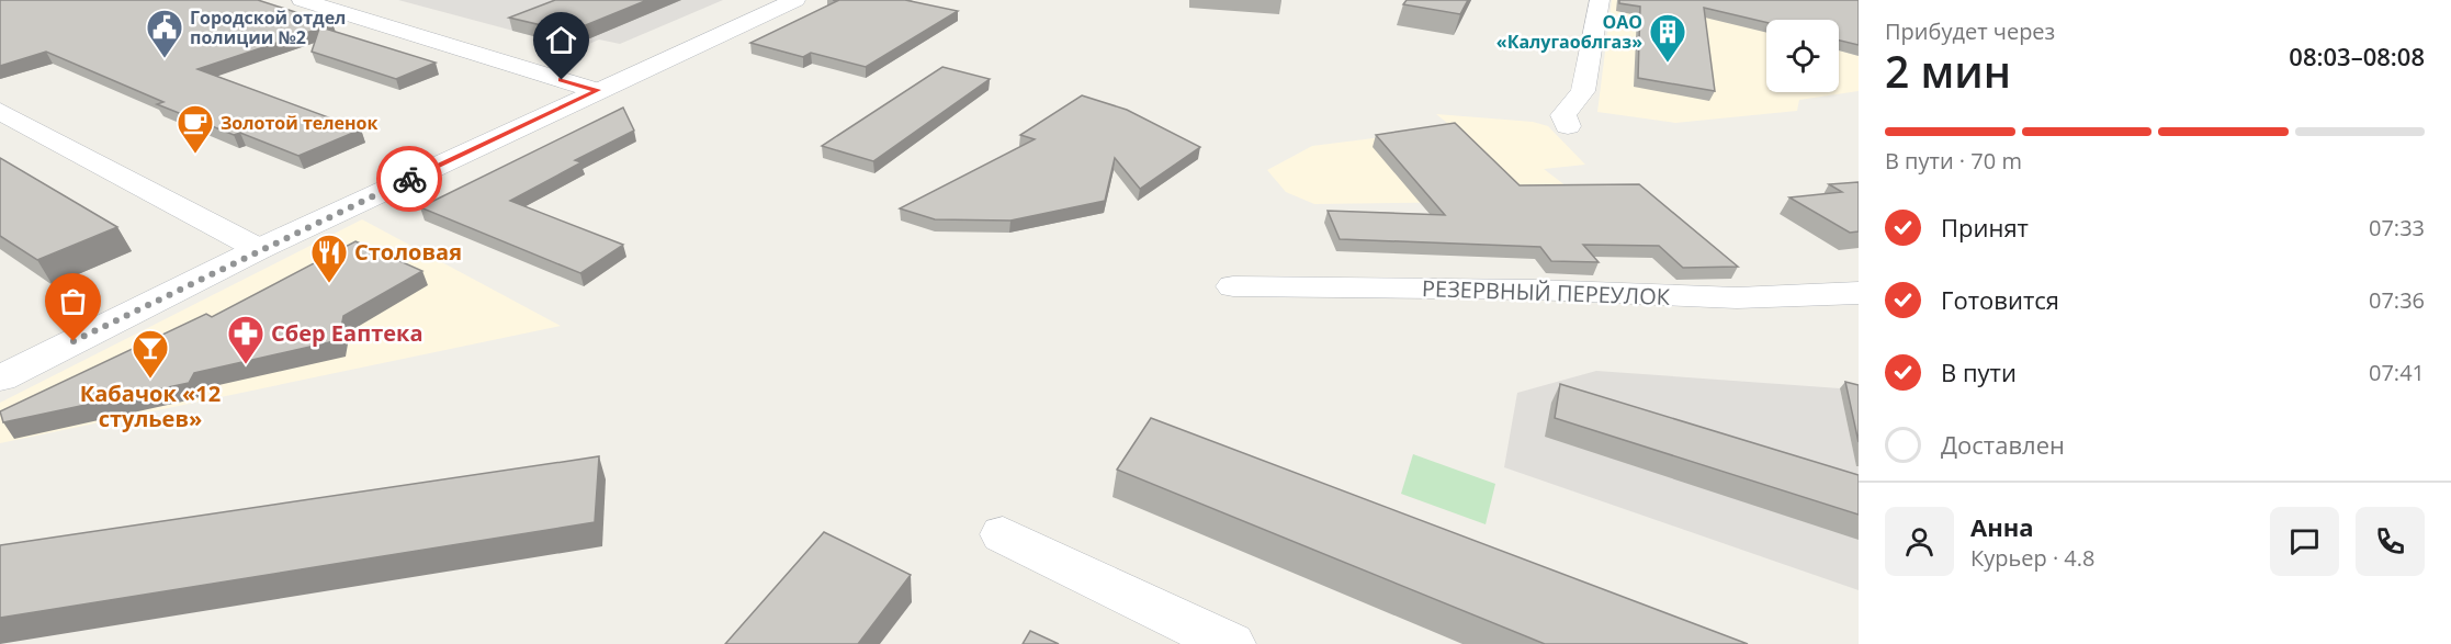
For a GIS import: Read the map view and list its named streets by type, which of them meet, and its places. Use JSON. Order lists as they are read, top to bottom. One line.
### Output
{"streets":{"street":["РЕЗЕРВНЫЙ ПЕРЕУЛОК"]},"places":{"public building":["Городской отдел полиции №2"],"building":["ОАО «Калугаоблгаз»"],"cafe":["Золотой теленок"],"restaurant":["Столовая"],"pharmacy":["Сбер Еаптека"],"bar":["Кабачок «12 стульев»"]},"page":{"heading":["2 мин","Прибудет через","08:03–08:08"],"panel":["Анна","Курьер · 4.8"],"bar":"В пути · 70 m","list":[["Принят","07:33"],["Готовится","07:36"],["В пути","07:41"],"Доставлен"]}}
